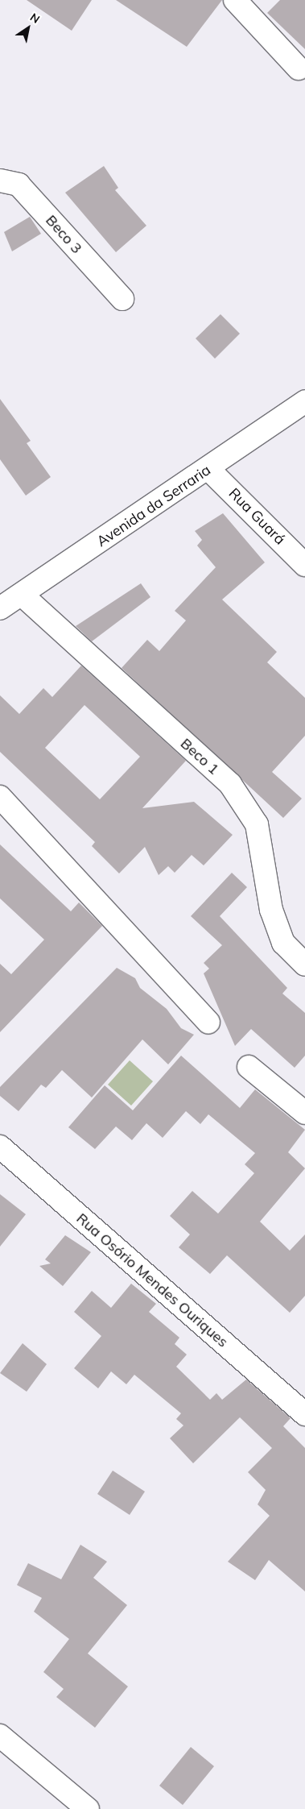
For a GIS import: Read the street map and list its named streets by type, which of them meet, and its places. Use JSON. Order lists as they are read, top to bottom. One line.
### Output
{"streets":{"street":["Beco 3","Avenida da Serraria","Rua Guará","Beco 1","Rua Osório Mendes Ouriques"]},"crossings":[["Avenida da Serraria","Rua Guará"],["Avenida da Serraria","Beco 1"]],"north":"top right"}
